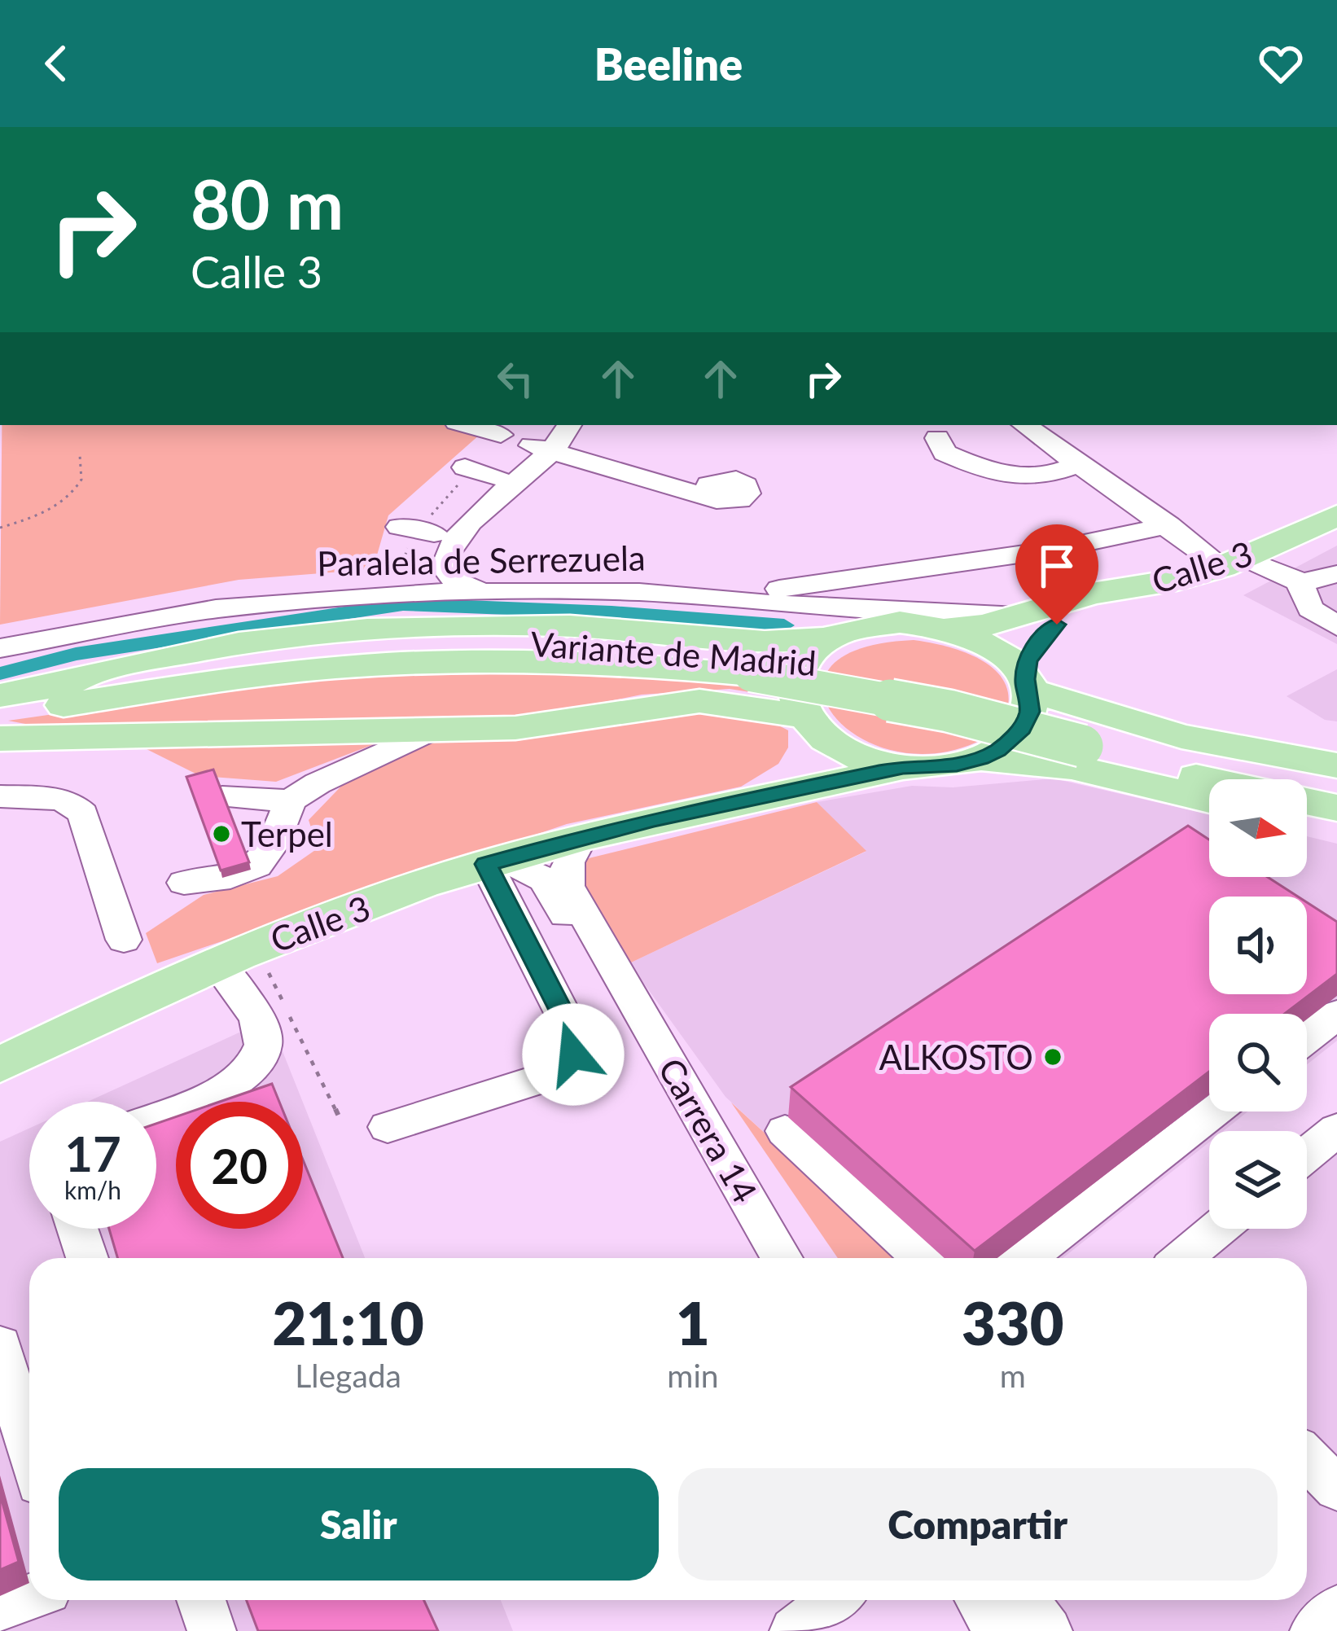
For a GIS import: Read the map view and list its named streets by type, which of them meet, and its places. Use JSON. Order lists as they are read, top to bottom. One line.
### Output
{"streets":{"main road":["Calle 3","Variante de Madrid"],"street":["Paralela de Serrezuela","Carrera 14"]},"crossings":[["Paralela de Serrezuela","Calle 3"],["Calle 3","Carrera 14"]],"places":["Terpel","ALKOSTO"],"north":"right","page":{"header":"Beeline","turn":["80 m","Calle 3"],"speed":"17 km/h","limit":"20","eta":["21:10","Llegada","1","min","330","m"],"buttons":["Salir","Compartir"]}}
